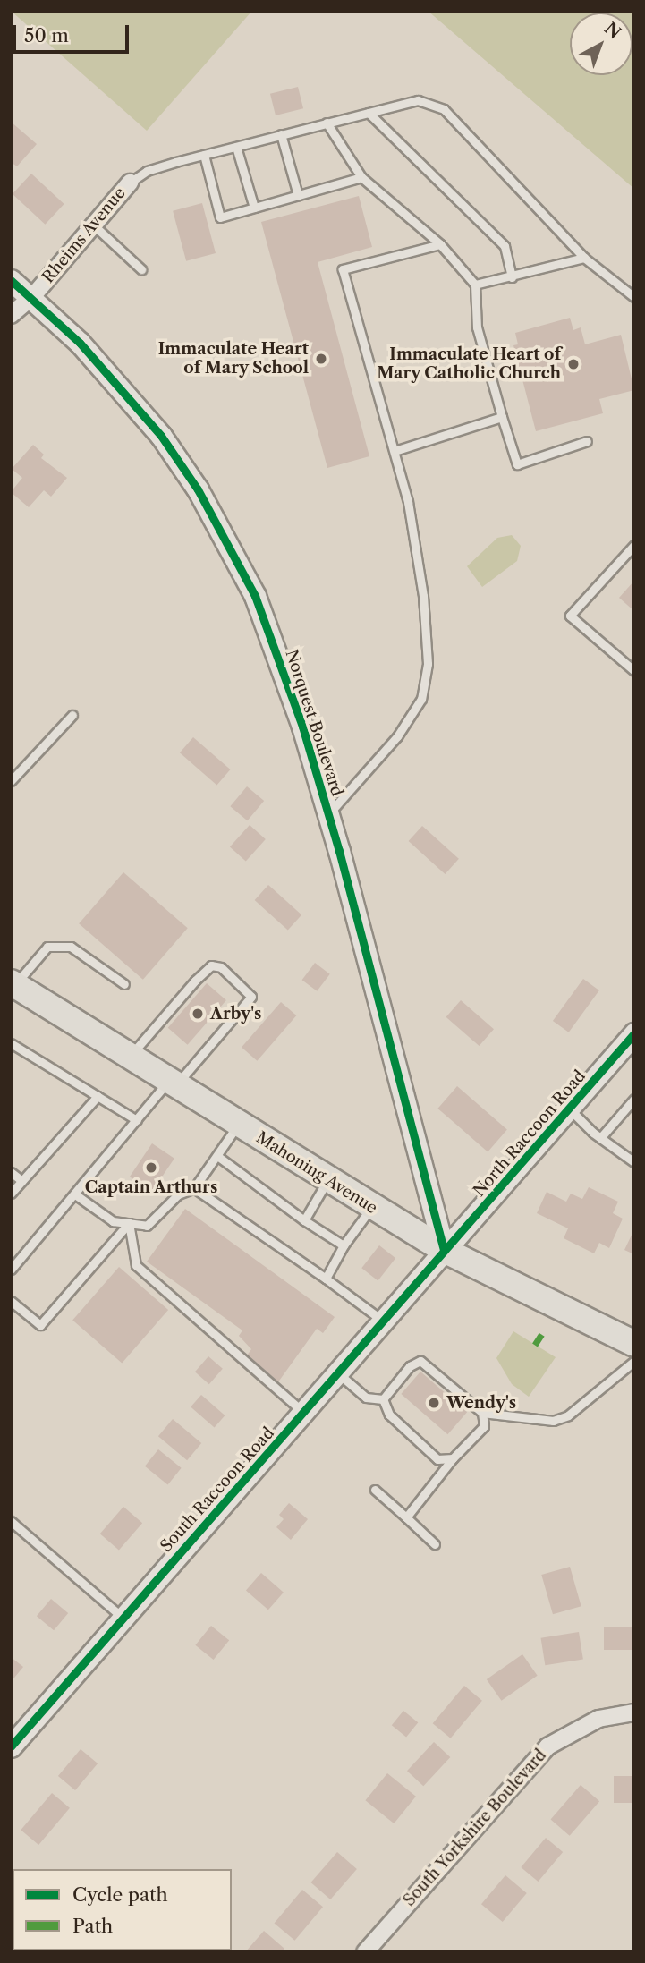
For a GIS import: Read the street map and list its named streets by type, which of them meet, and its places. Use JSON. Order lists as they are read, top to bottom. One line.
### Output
{"streets":{"main road":["Mahoning Avenue"],"street":["Rheims Avenue","Norquest Boulevard","North Raccoon Road","South Raccoon Road","South Yorkshire Boulevard"]},"crossings":[["Rheims Avenue","Norquest Boulevard"],["Norquest Boulevard","North Raccoon Road"],["Norquest Boulevard","Mahoning Avenue"],["Norquest Boulevard","South Raccoon Road"],["North Raccoon Road","Mahoning Avenue"],["North Raccoon Road","South Raccoon Road"],["Mahoning Avenue","South Raccoon Road"]],"places":["Immaculate Heart of Mary School","Immaculate Heart of Mary Catholic Church","Arby's","Captain Arthurs","Wendy's"],"legend":["Cycle path","Path"],"scale_bar":"50 m","north":"top right"}
